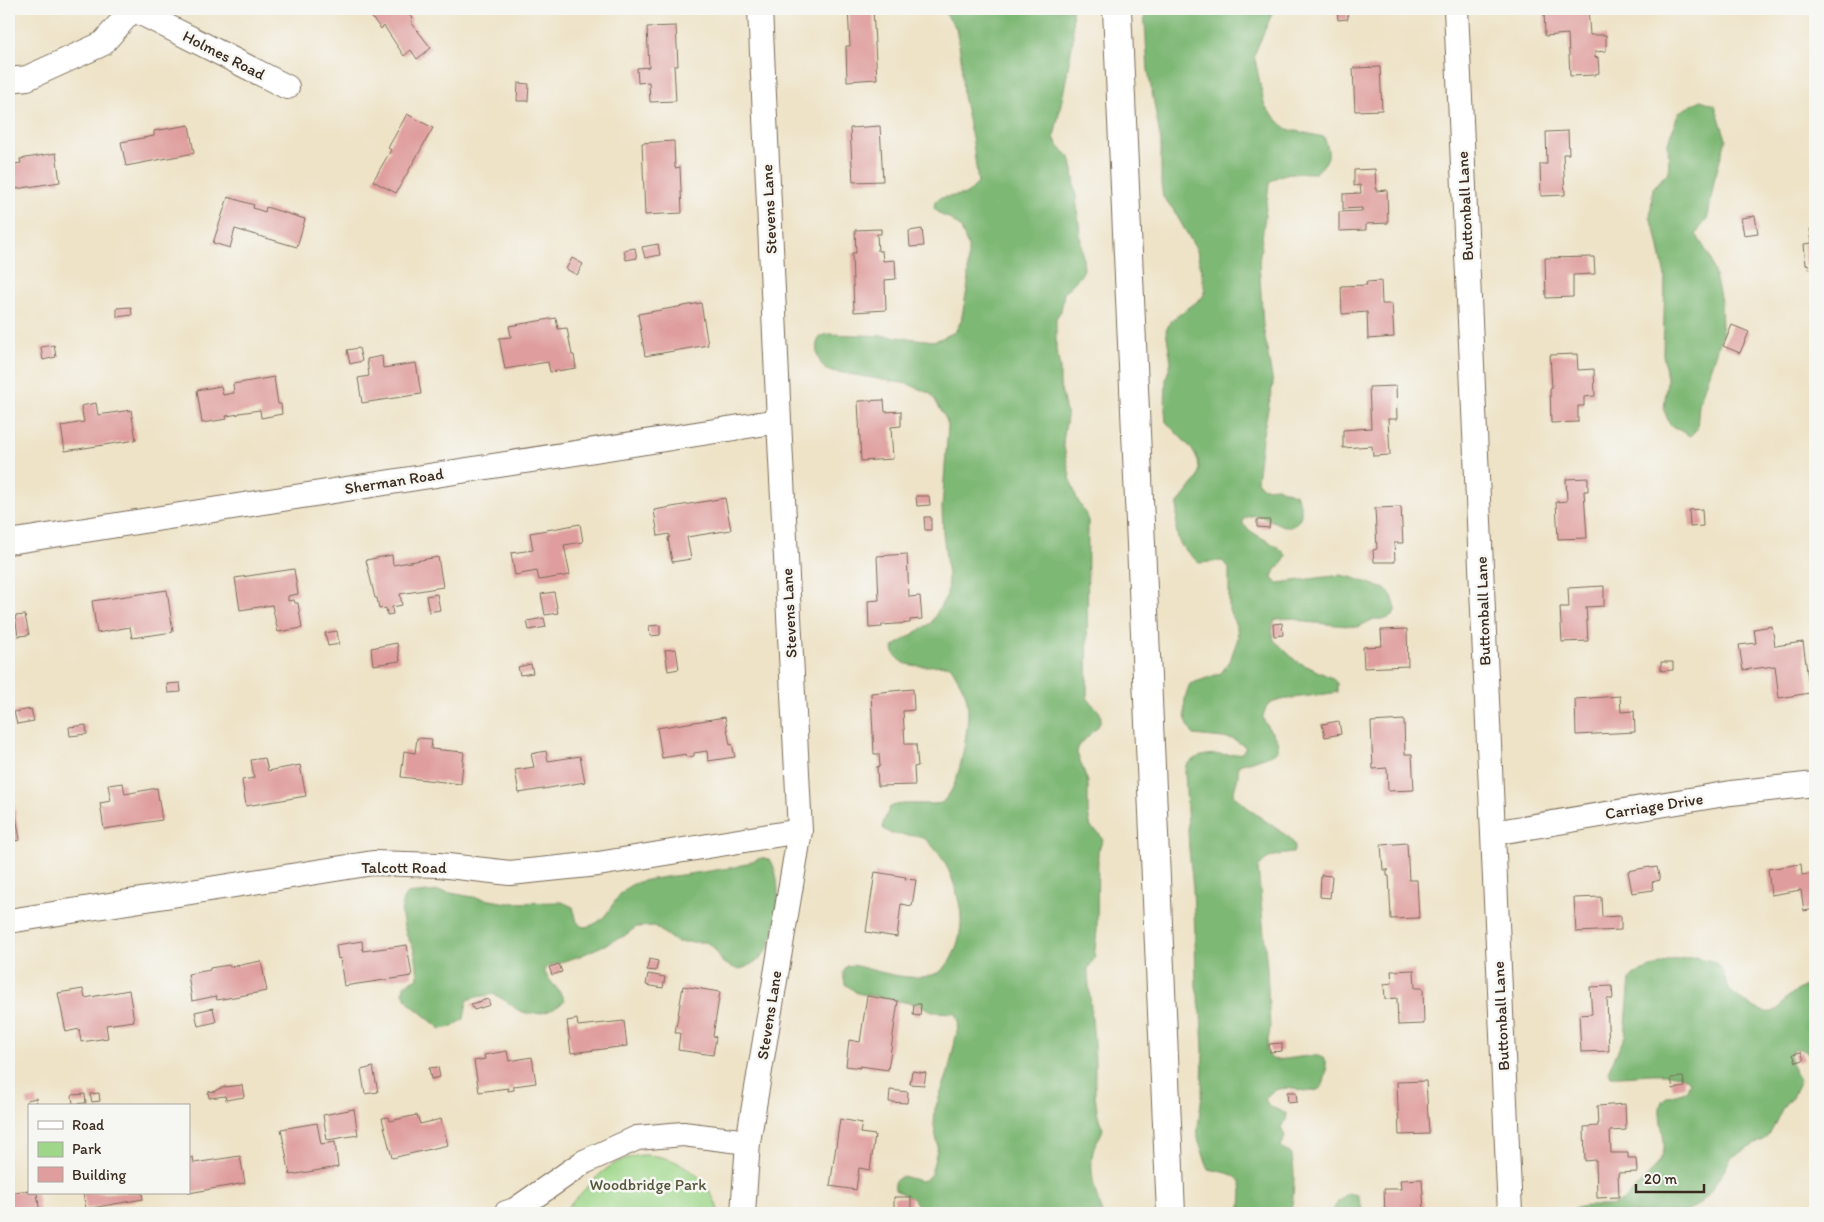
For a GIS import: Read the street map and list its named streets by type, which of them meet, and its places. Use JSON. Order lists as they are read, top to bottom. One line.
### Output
{"streets":{"street":["Holmes Road","Buttonball Lane","Stevens Lane","Sherman Road","Carriage Drive","Talcott Road"]},"crossings":[["Buttonball Lane","Carriage Drive"],["Stevens Lane","Sherman Road"],["Stevens Lane","Talcott Road"]],"parks":["Woodbridge Park"],"legend":["Road","Park","Building"],"scale_bar":"20 m"}
